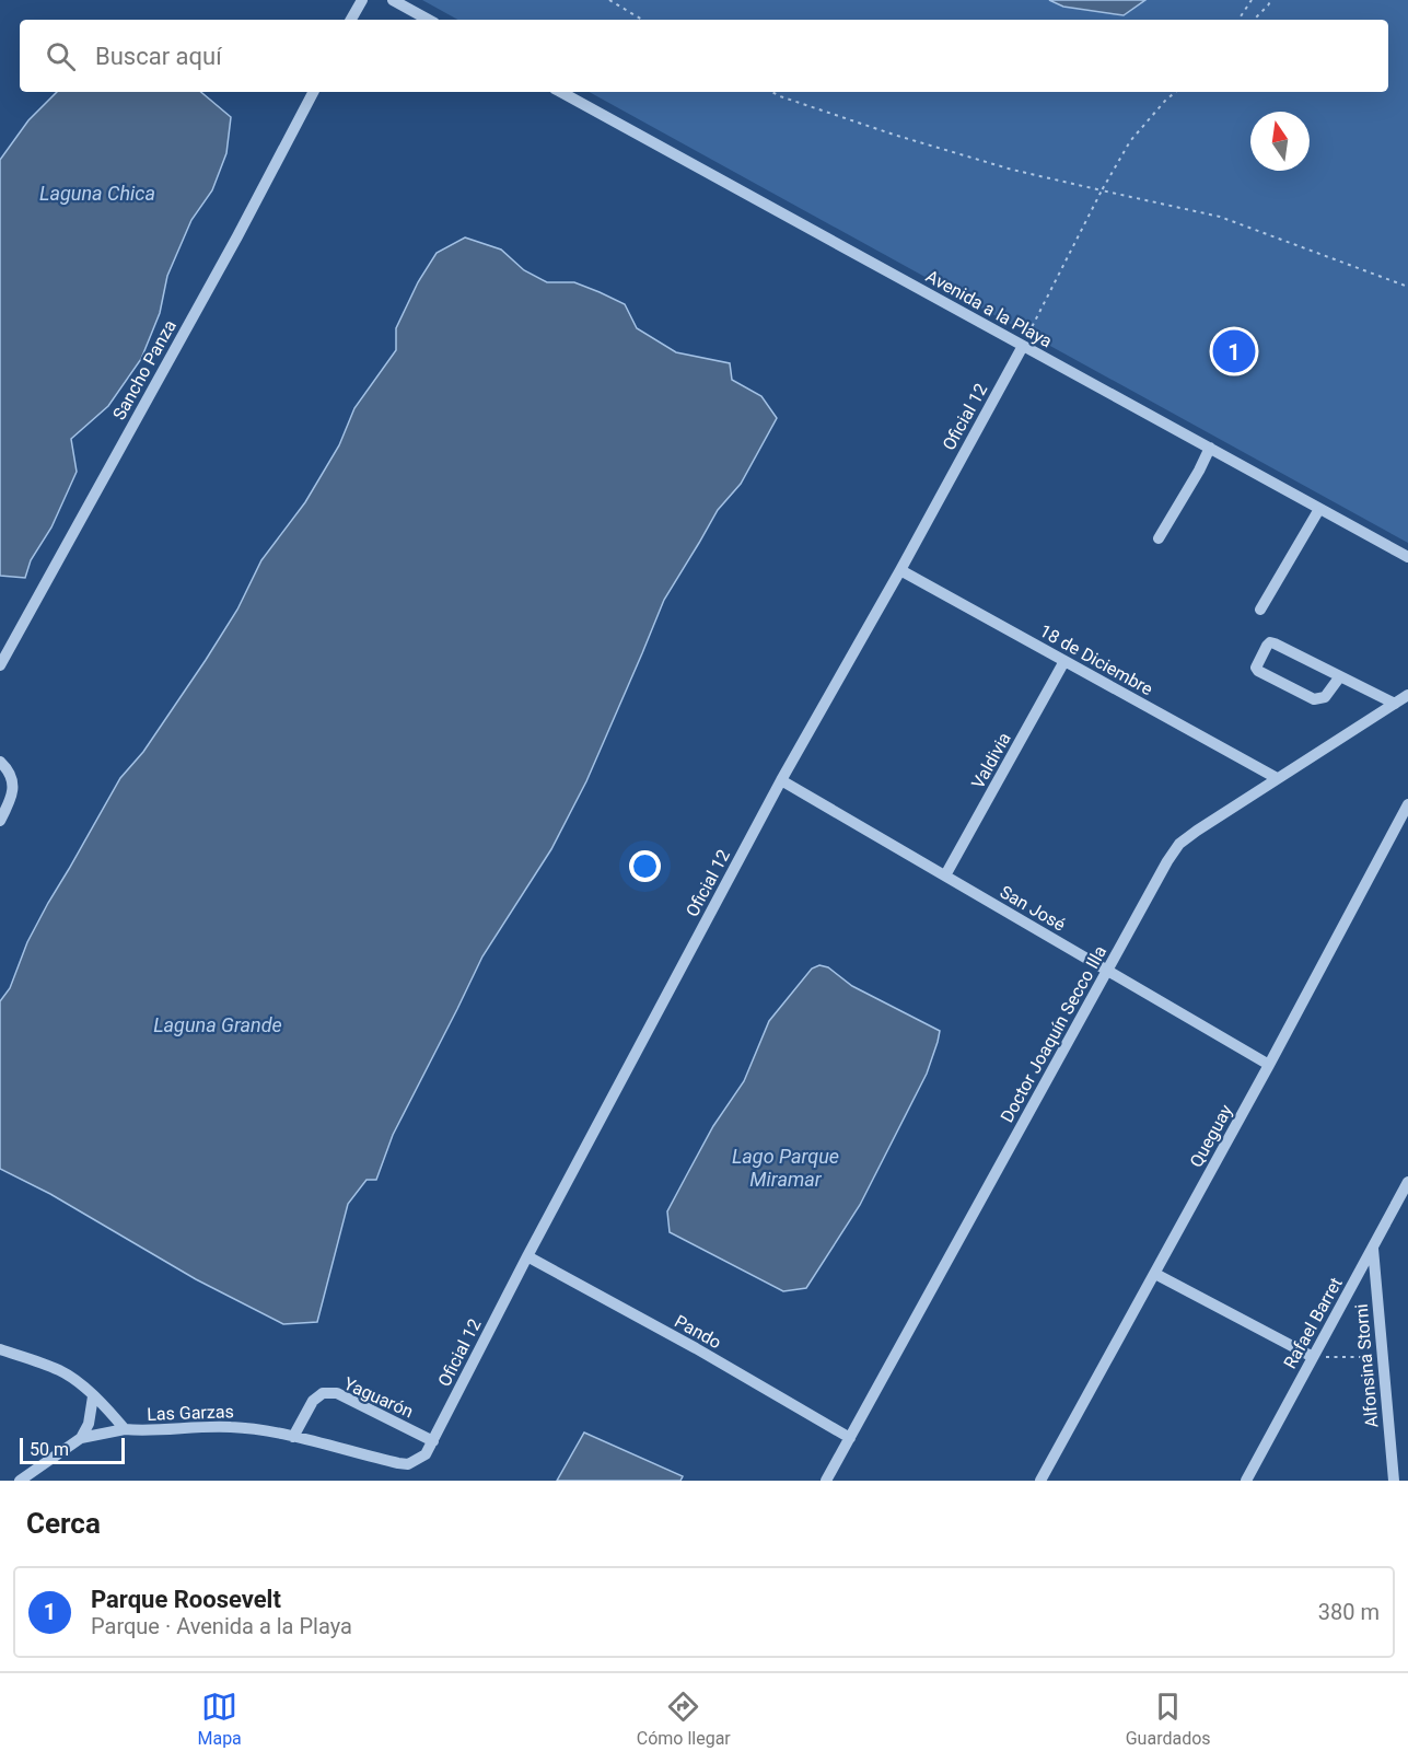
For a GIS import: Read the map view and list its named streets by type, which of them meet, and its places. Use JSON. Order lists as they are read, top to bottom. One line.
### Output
{"streets":{"street":["Avenida a la Playa","Sancho Panza","Oficial 12","18 de Diciembre","Valdivia","San José","Doctor Joaquín Secco Illa","Queguay","Rafael Barret","Pando","Alfonsina Storni","Yaguarón","Las Garzas"]},"crossings":[["Avenida a la Playa","Oficial 12"],["Oficial 12","18 de Diciembre"],["Oficial 12","San José"],["Oficial 12","Pando"],["Oficial 12","Yaguarón"],["Oficial 12","Las Garzas"],["18 de Diciembre","Valdivia"],["18 de Diciembre","Doctor Joaquín Secco Illa"],["Valdivia","San José"],["San José","Doctor Joaquín Secco Illa"],["San José","Queguay"],["Doctor Joaquín Secco Illa","Pando"],["Rafael Barret","Alfonsina Storni"],["Yaguarón","Las Garzas"]],"water":["Laguna Chica","Laguna Grande","Lago Parque Miramar"],"scale_bar":"50 m","north":"top","page":{"search":"Buscar aquí","pins":"1","scale":"50 m","heading":"Cerca","list":[{"mark":"1","name":"Parque Roosevelt","note":"Parque · Avenida a la Playa","value":"380 m"}],"nav":["Mapa","Cómo llegar","Guardados"]}}
